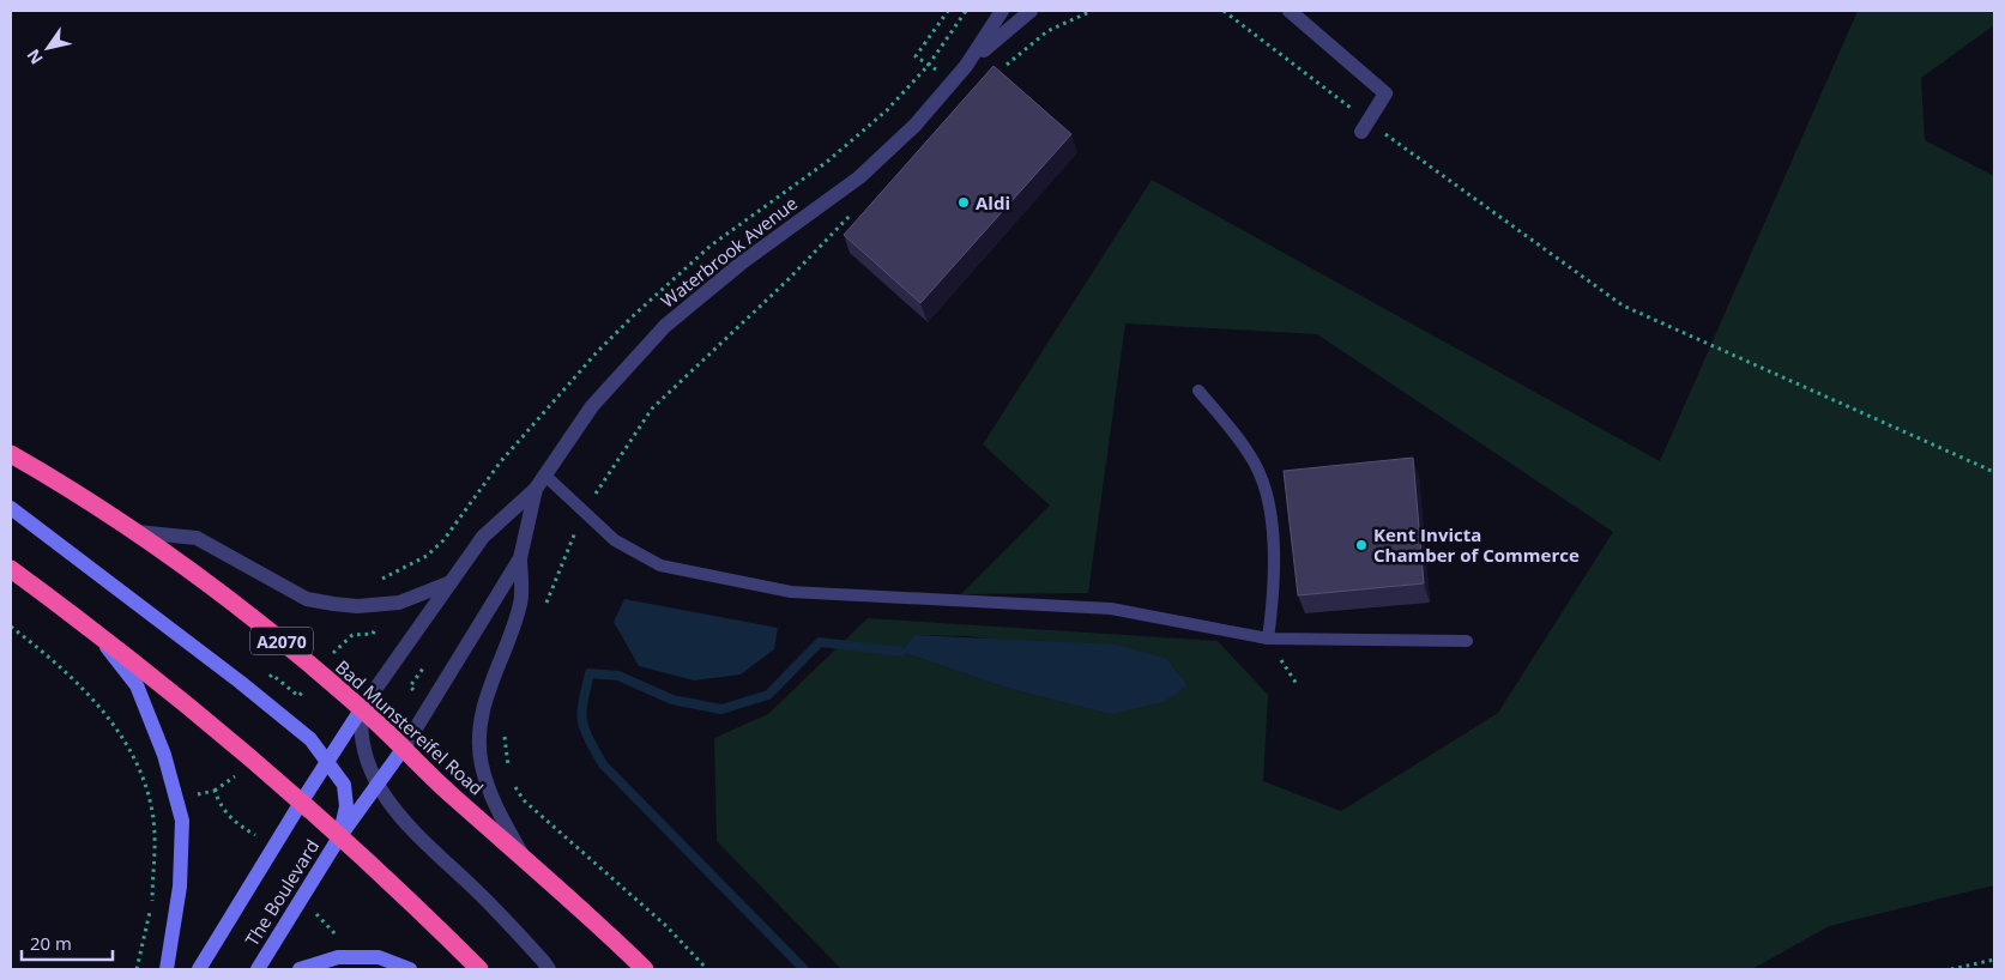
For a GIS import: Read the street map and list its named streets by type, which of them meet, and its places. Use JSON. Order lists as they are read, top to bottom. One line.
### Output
{"streets":{"highway":["A2070","Bad Munstereifel Road"],"street":["Waterbrook Avenue","The Boulevard"]},"crossings":[["Waterbrook Avenue","Bad Munstereifel Road"],["Waterbrook Avenue","The Boulevard"],["Bad Munstereifel Road","The Boulevard"]],"places":["Aldi","Kent Invicta Chamber of Commerce"],"scale_bar":"20 m","north":"bottom left"}
